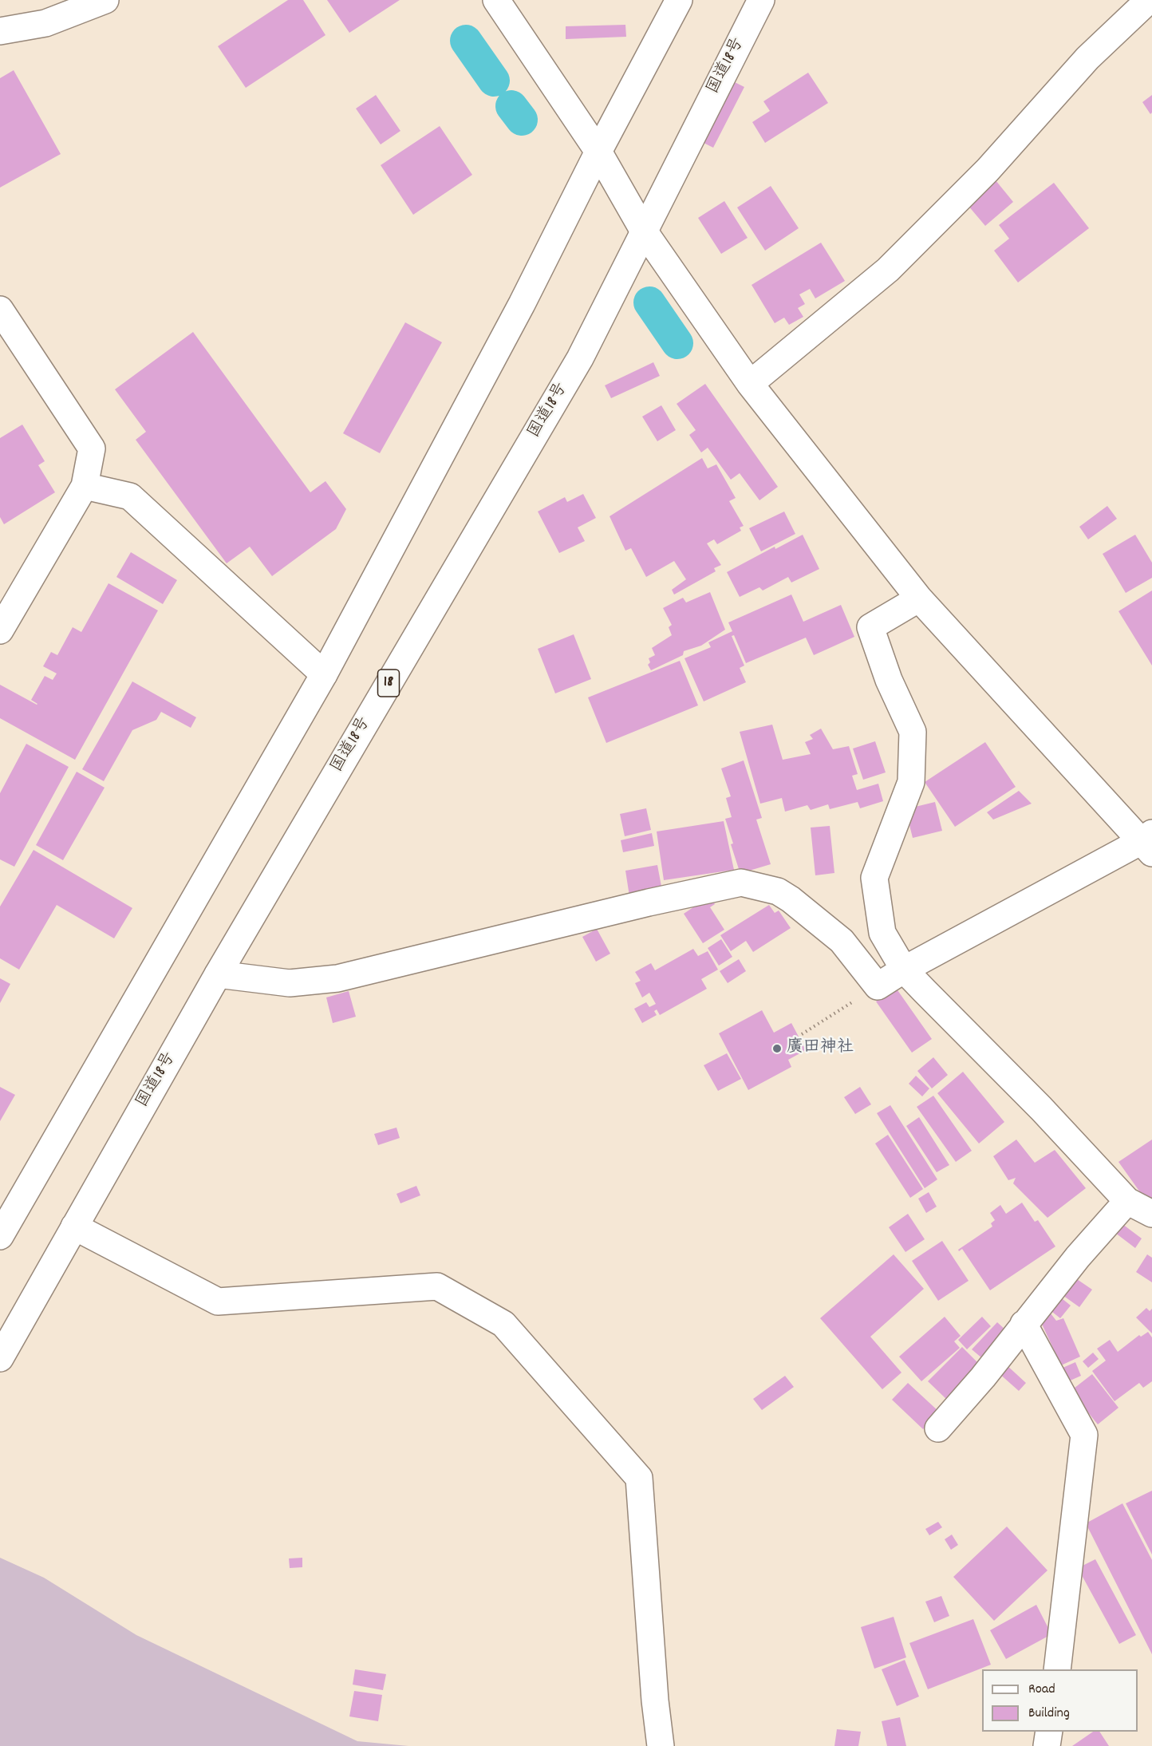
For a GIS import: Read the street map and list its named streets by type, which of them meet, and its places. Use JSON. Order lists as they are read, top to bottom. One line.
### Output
{"streets":{"main road":["国道18号","18"]},"places":["廣田神社"],"legend":["Road","Building"]}
